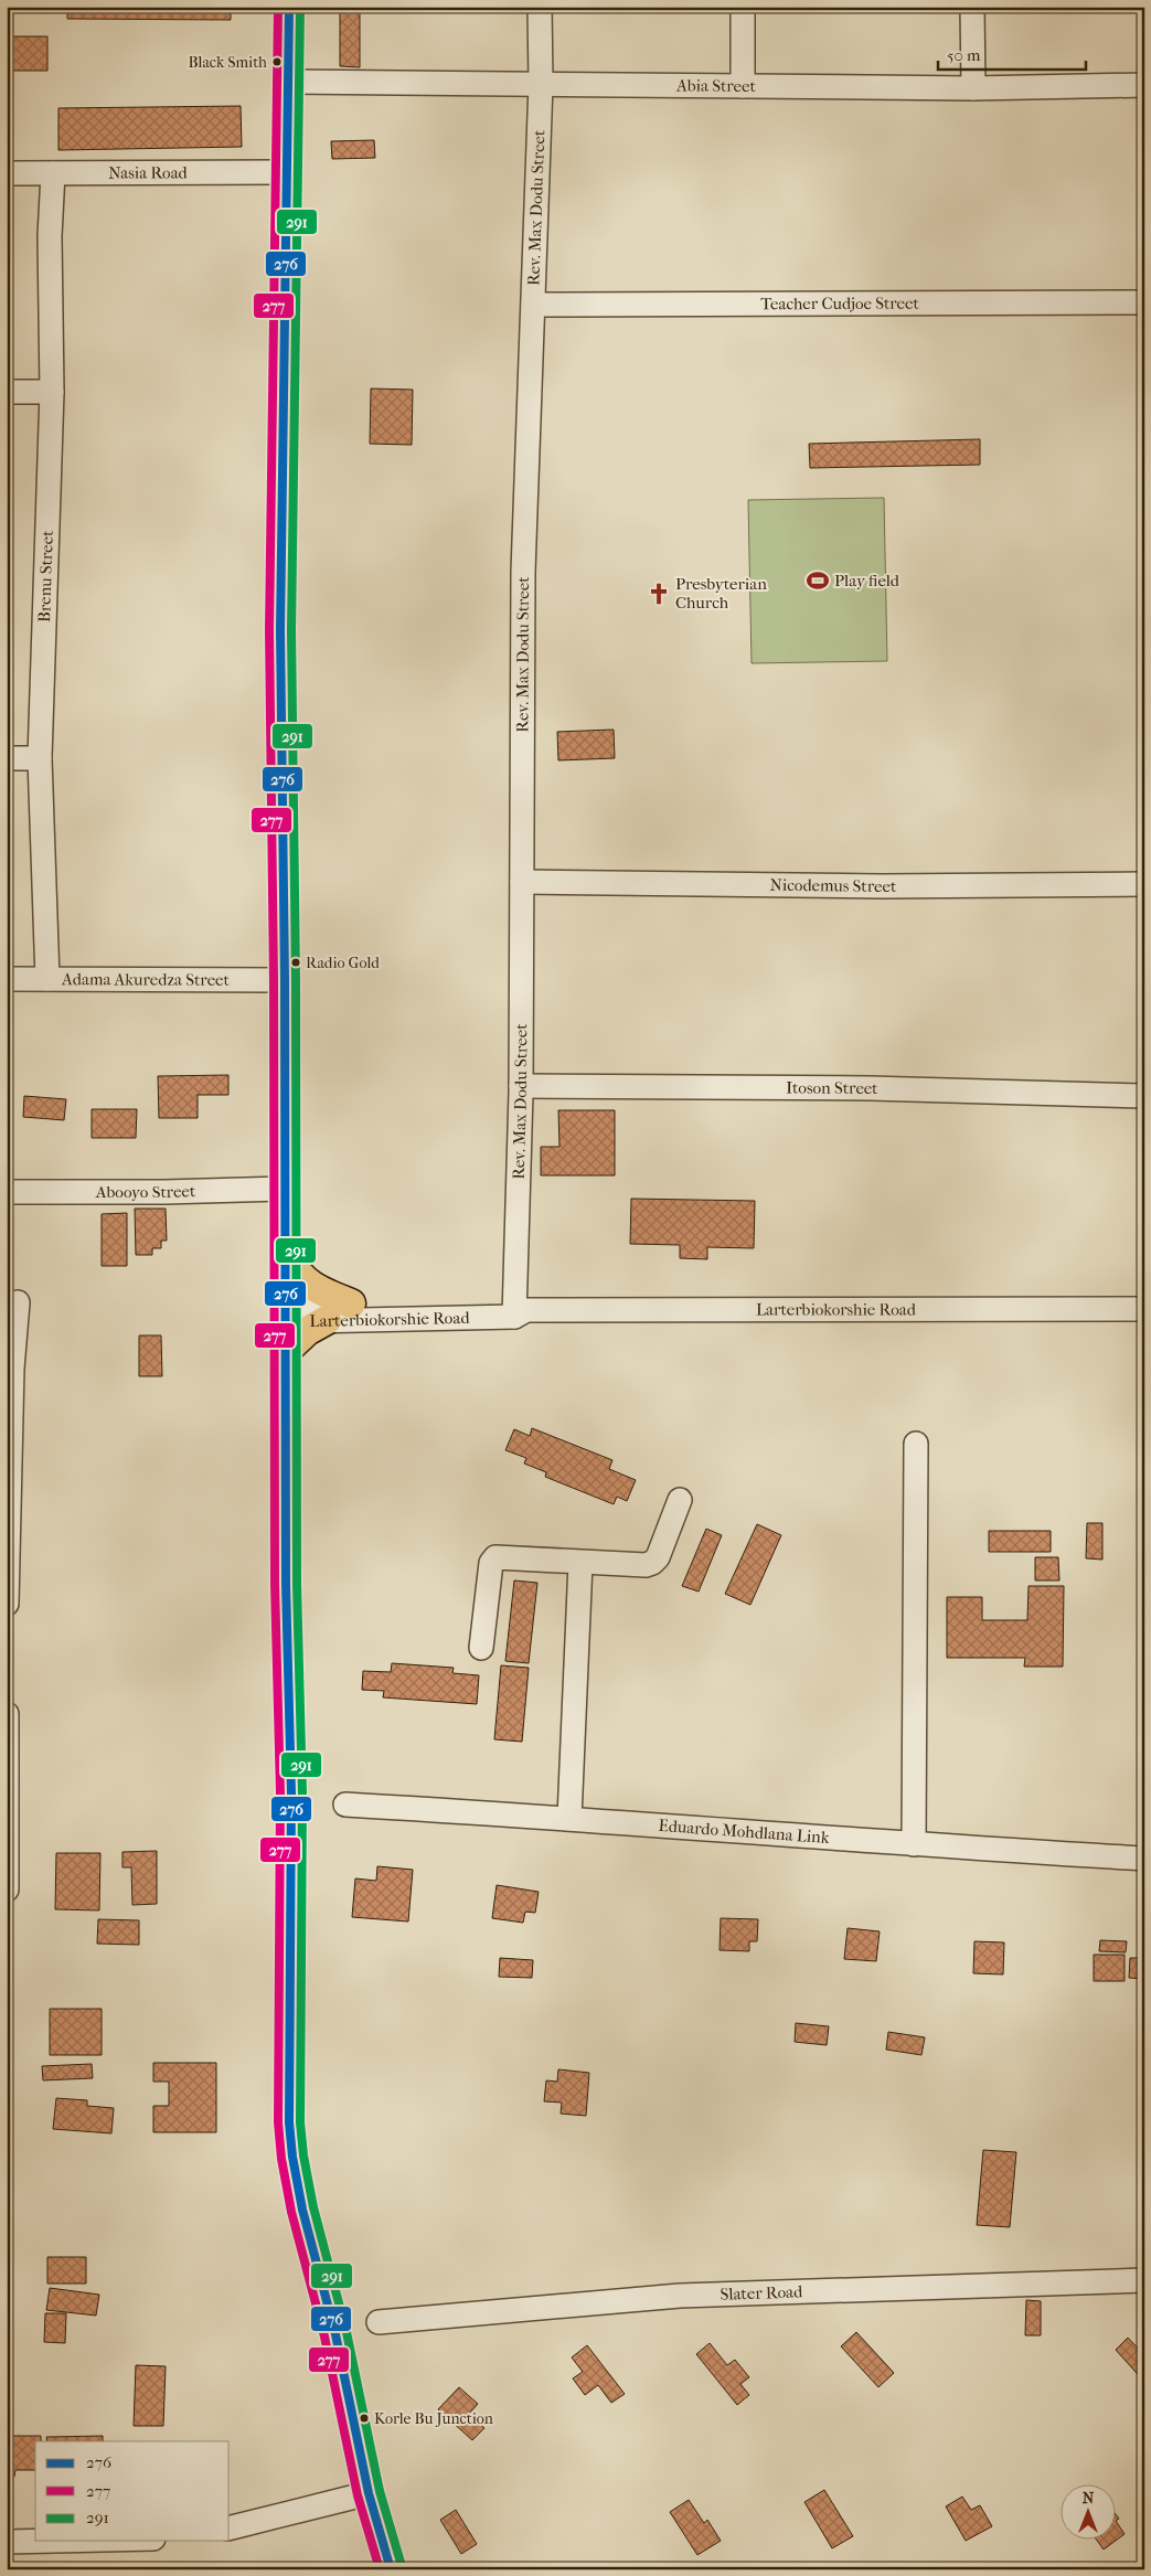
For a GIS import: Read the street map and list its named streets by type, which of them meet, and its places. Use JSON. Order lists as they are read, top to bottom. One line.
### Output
{"streets":{"street":["Abia Street","Nasia Road","Rev. Max Dodu Street","Teacher Cudjoe Street","Brenu Street","Nicodemus Street","Adama Akuredza Street","Itoson Street","Abooyo Street","Larterbiokorshie Road","Eduardo Mohdlana Link","Slater Road"]},"crossings":[["Abia Street","Rev. Max Dodu Street"],["Nasia Road","Brenu Street"],["Rev. Max Dodu Street","Teacher Cudjoe Street"],["Rev. Max Dodu Street","Nicodemus Street"],["Rev. Max Dodu Street","Itoson Street"],["Rev. Max Dodu Street","Larterbiokorshie Road"],["Brenu Street","Adama Akuredza Street"]],"places":{"other":["Black Smith","Radio Gold","Korle Bu Junction"],"sports":["Play field"],"church":["Presbyterian Church"]},"lines":["transit line 276","transit line 277","transit line 291"],"legend":["276","277","291"],"scale_bar":"50 m","north":"top"}
